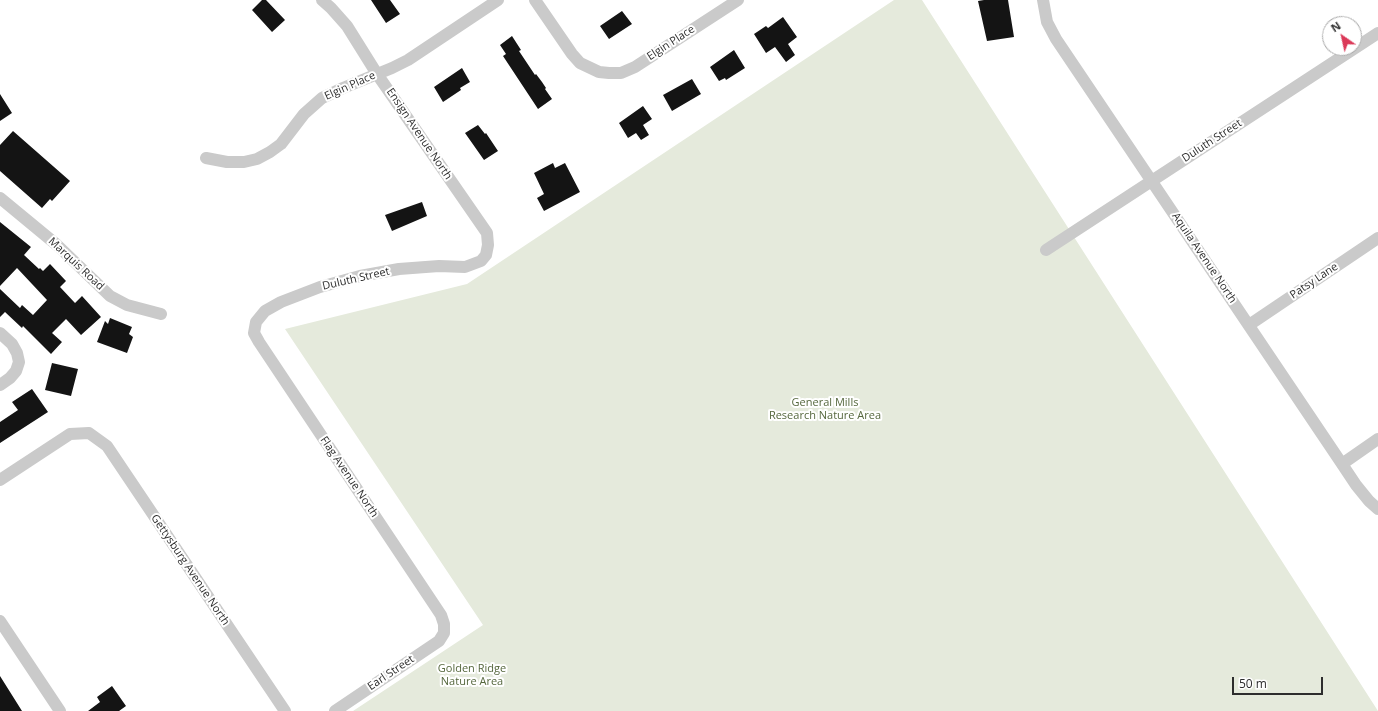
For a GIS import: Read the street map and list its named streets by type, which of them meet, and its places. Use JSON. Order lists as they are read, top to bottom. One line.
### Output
{"streets":{"street":["Elgin Place","Ensign Avenue North","Duluth Street","Aquila Avenue North","Marquis Road","Patsy Lane","Flag Avenue North","Gettysburg Avenue North","Earl Street"]},"crossings":[["Elgin Place","Ensign Avenue North"],["Ensign Avenue North","Duluth Street"],["Duluth Street","Aquila Avenue North"],["Duluth Street","Flag Avenue North"],["Aquila Avenue North","Patsy Lane"],["Flag Avenue North","Earl Street"]],"parks":["General Mills Research Nature Area","Golden Ridge Nature Area"],"scale_bar":"50 m","north":"top left"}
